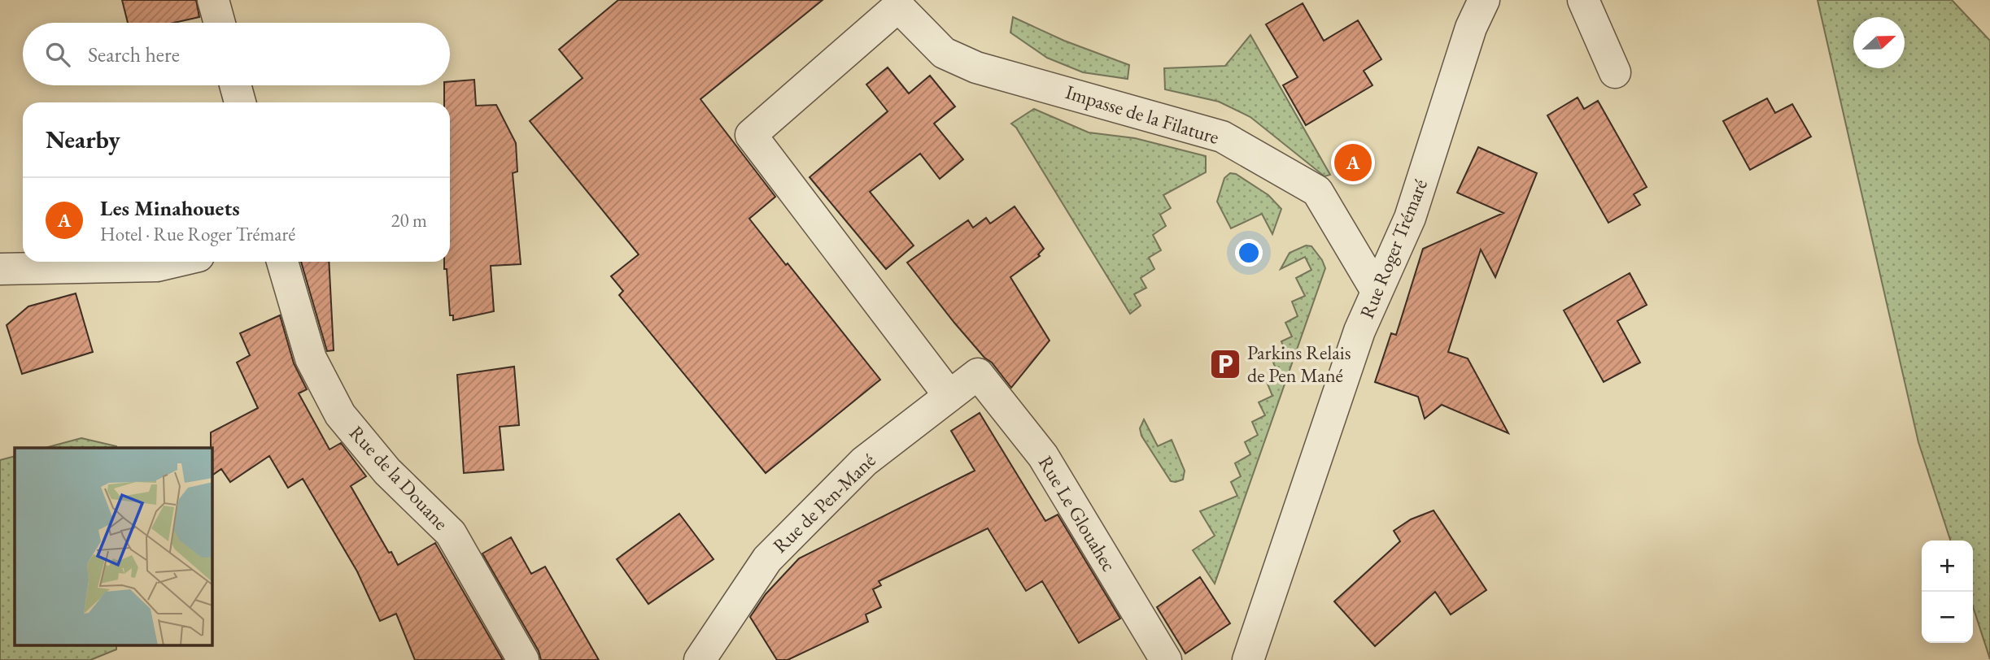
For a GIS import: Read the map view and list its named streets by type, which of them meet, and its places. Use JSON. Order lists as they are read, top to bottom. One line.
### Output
{"streets":{"street":["Impasse de la Filature","Rue Roger Trémaré","Rue de la Douane","Rue de Pen-Mané","Rue Le Glouahec"]},"crossings":[["Impasse de la Filature","Rue Roger Trémaré"],["Impasse de la Filature","Rue de Pen-Mané"],["Rue de Pen-Mané","Rue Le Glouahec"]],"places":{"parking":["Parkins Relais de Pen Mané"]},"north":"right","page":{"search":"Search here","heading":"Nearby","pins":"A","list":[{"mark":"A","name":"Les Minahouets","note":"Hotel · Rue Roger Trémaré","value":"20 m"}],"map_buttons":["+","−"]}}
